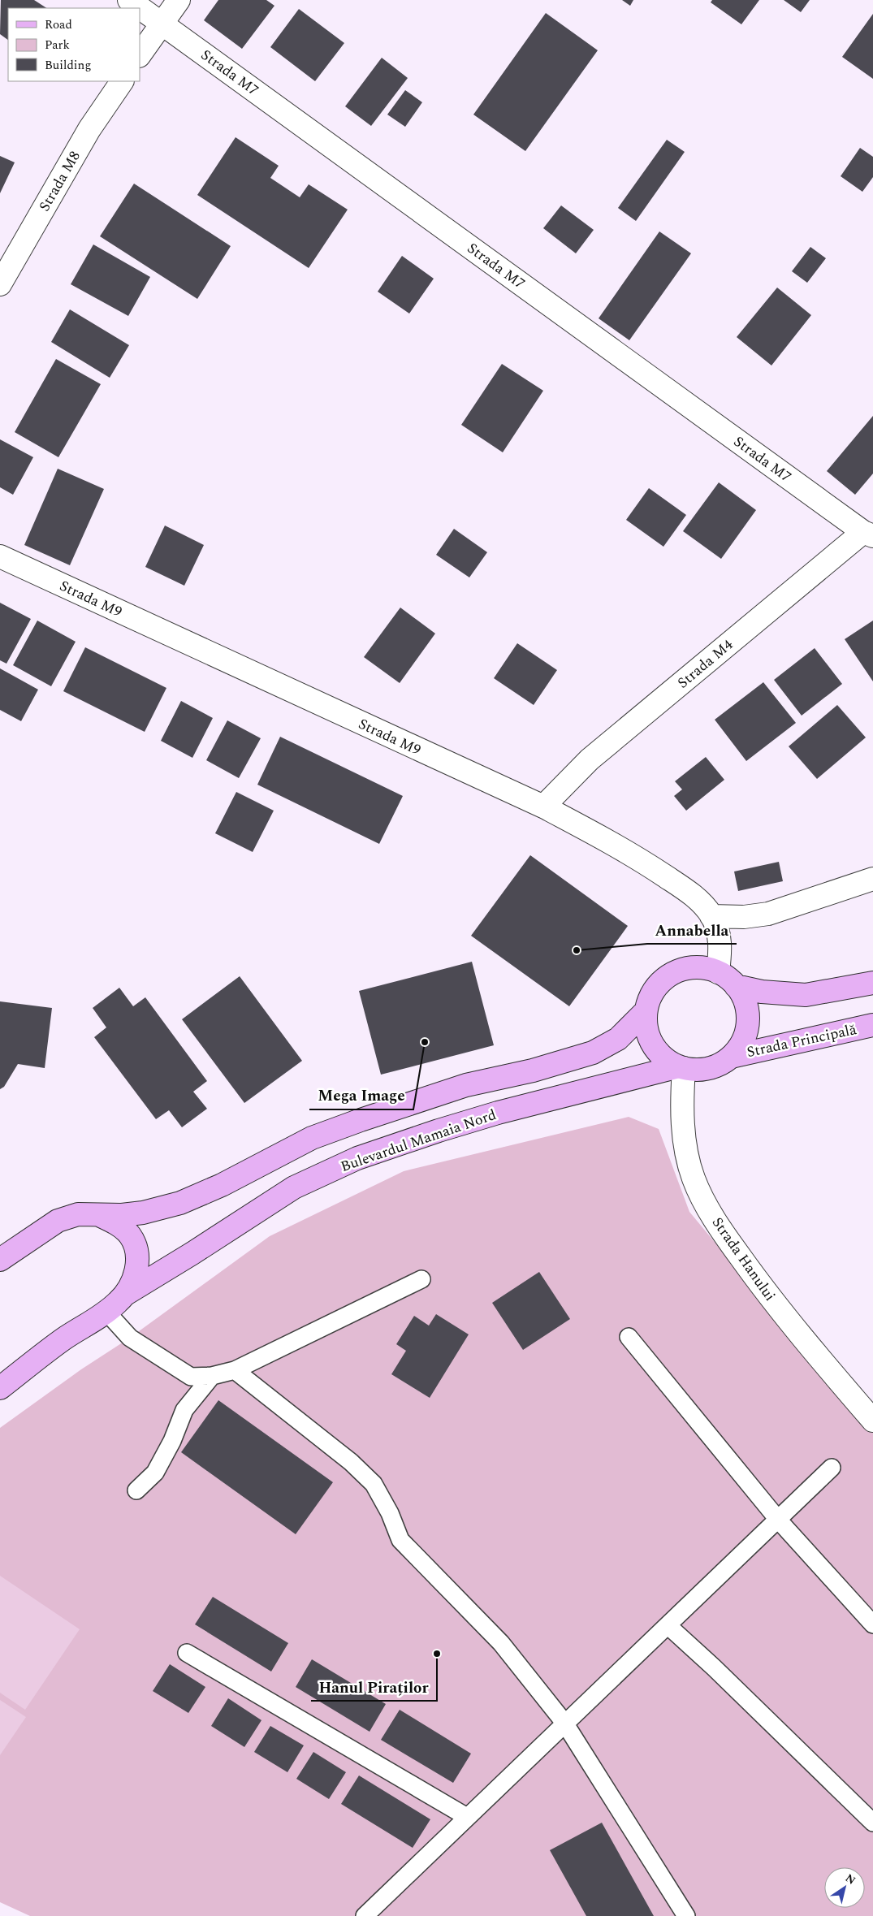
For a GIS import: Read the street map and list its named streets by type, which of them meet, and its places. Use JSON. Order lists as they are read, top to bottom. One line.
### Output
{"streets":{"main road":["Strada Principală","Bulevardul Mamaia Nord"],"street":["Strada M7","Strada M8","Strada M9","Strada M4","Strada Hanului"]},"crossings":[["Strada M7","Strada M4"],["Strada M9","Strada M4"],["Strada M9","Strada Principală"],["Strada M9","Bulevardul Mamaia Nord"],["Strada M9","Strada Hanului"],["Strada Principală","Bulevardul Mamaia Nord"],["Strada Principală","Strada Hanului"],["Bulevardul Mamaia Nord","Strada Hanului"]],"places":["Annabella","Mega Image","Hanul Piraților"],"legend":["Road","Park","Building"],"north":"top right"}
